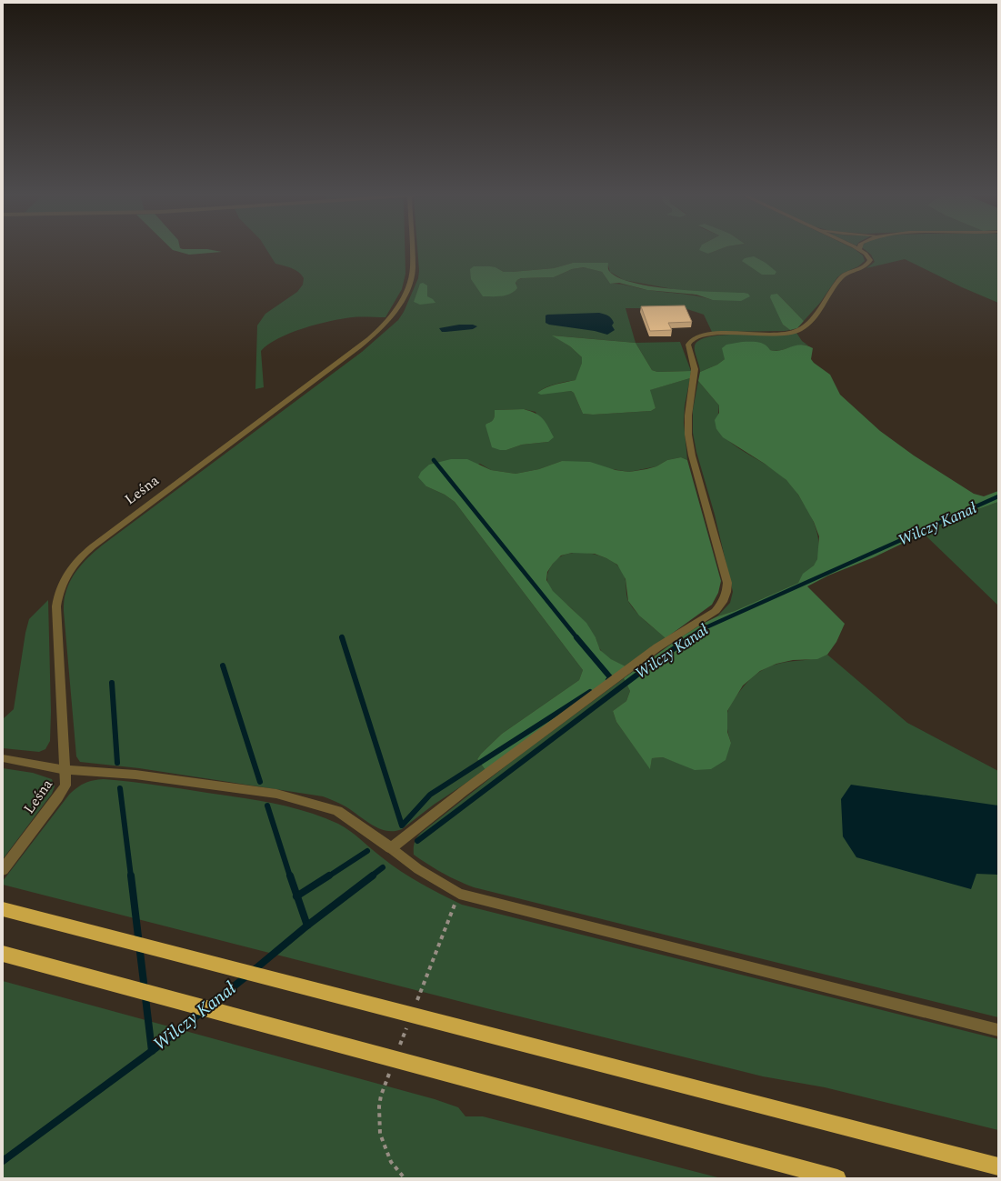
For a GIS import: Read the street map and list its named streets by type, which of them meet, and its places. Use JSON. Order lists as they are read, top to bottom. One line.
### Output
{"streets":{"street":["Leśna"]},"water":["Wilczy Kanał"]}
